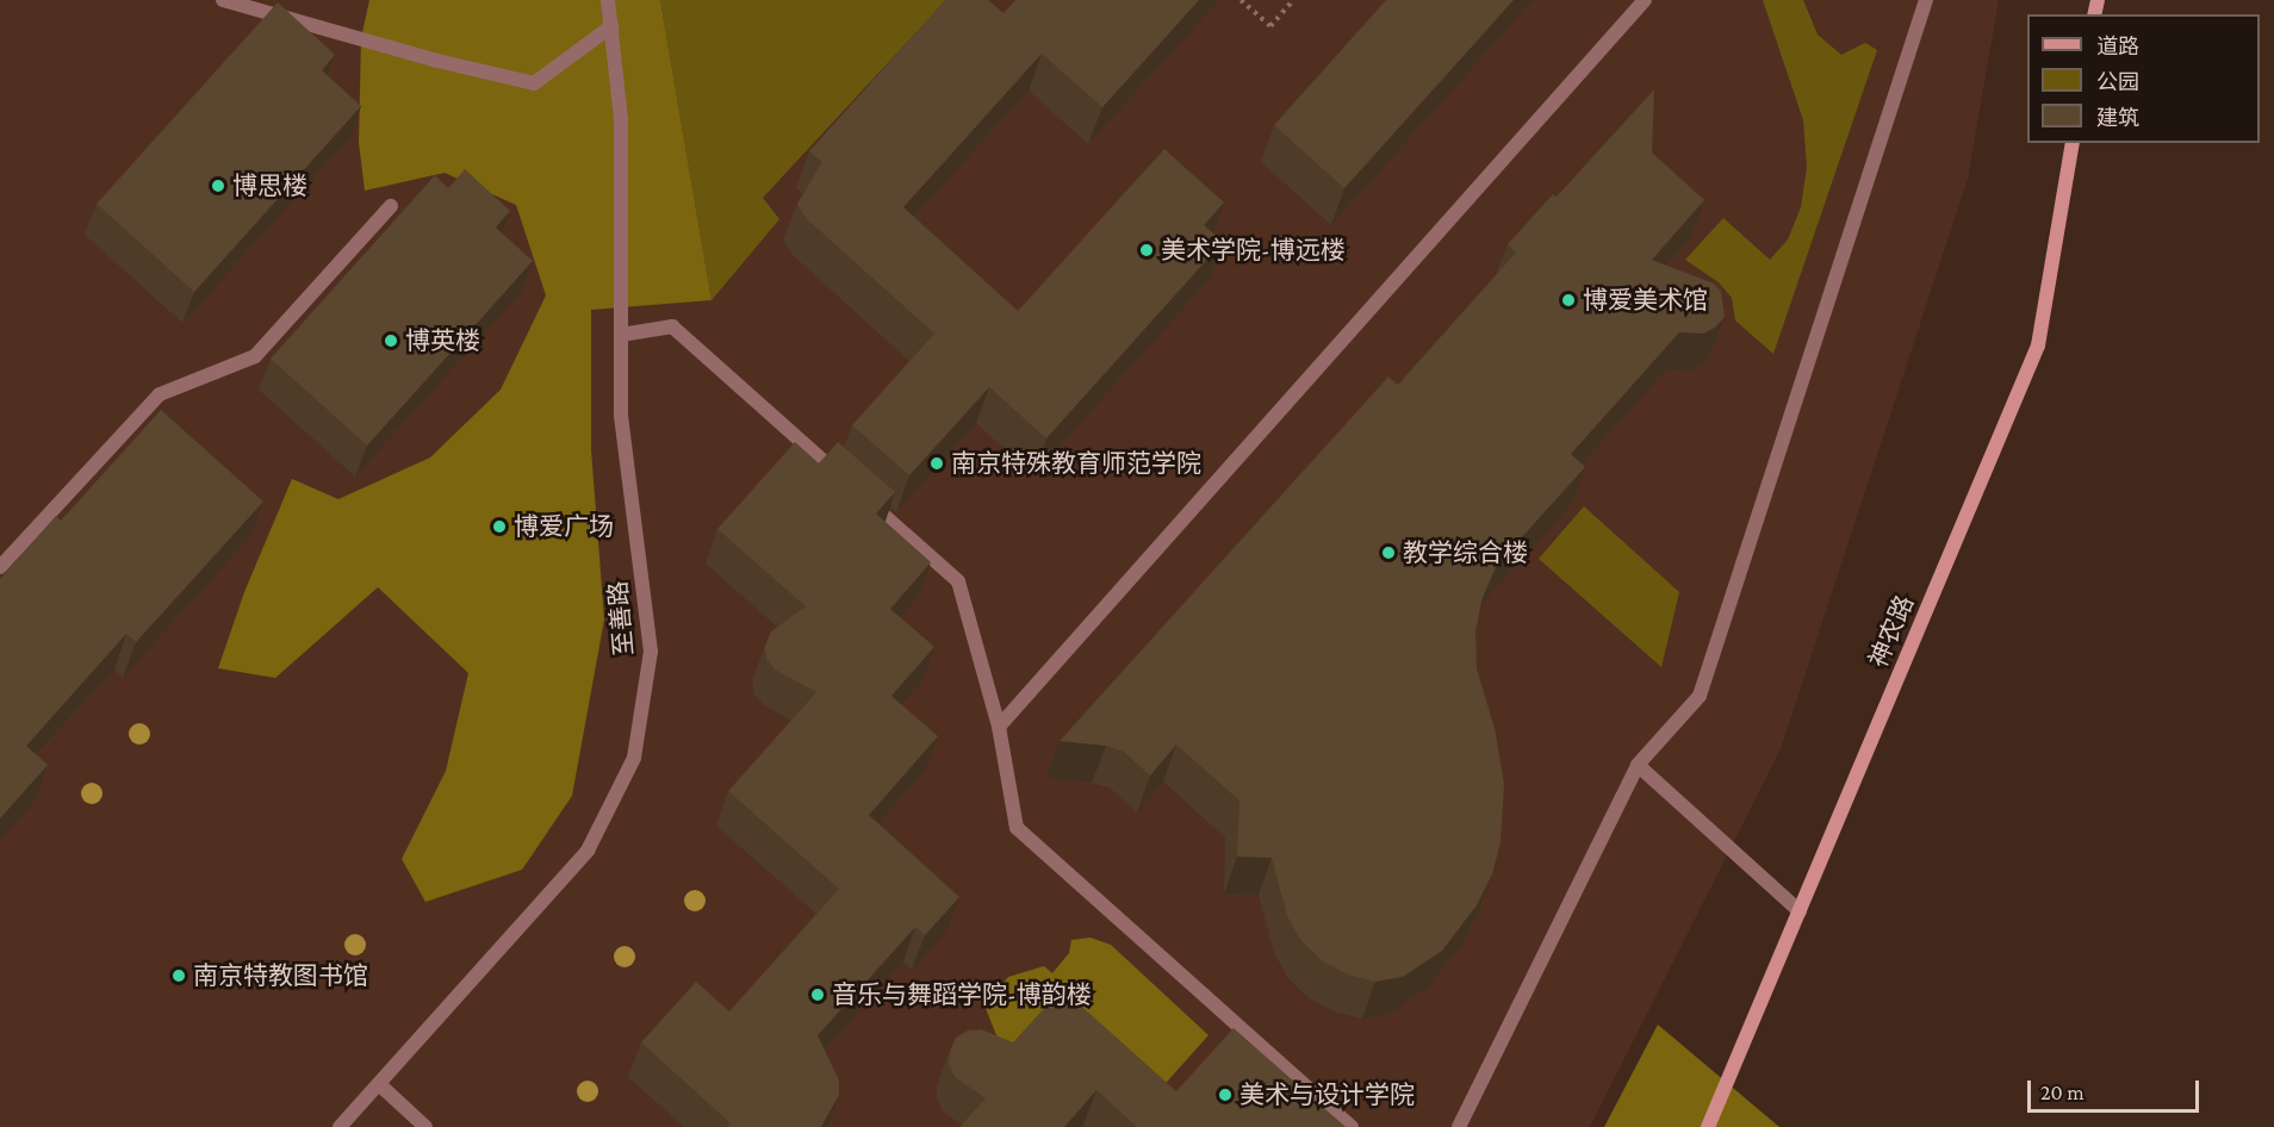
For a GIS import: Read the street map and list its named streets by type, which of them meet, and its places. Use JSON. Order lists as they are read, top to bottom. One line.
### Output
{"streets":{"street":["神农路"],"lane":["至善路"]},"places":["博思楼","美术学院-博远楼","博爱美术馆","博英楼","南京特殊教育师范学院","博爱广场","教学综合楼","南京特教图书馆","音乐与舞蹈学院-博韵楼","美术与设计学院"],"legend":["道路","公园","建筑"],"scale_bar":"20 m"}
